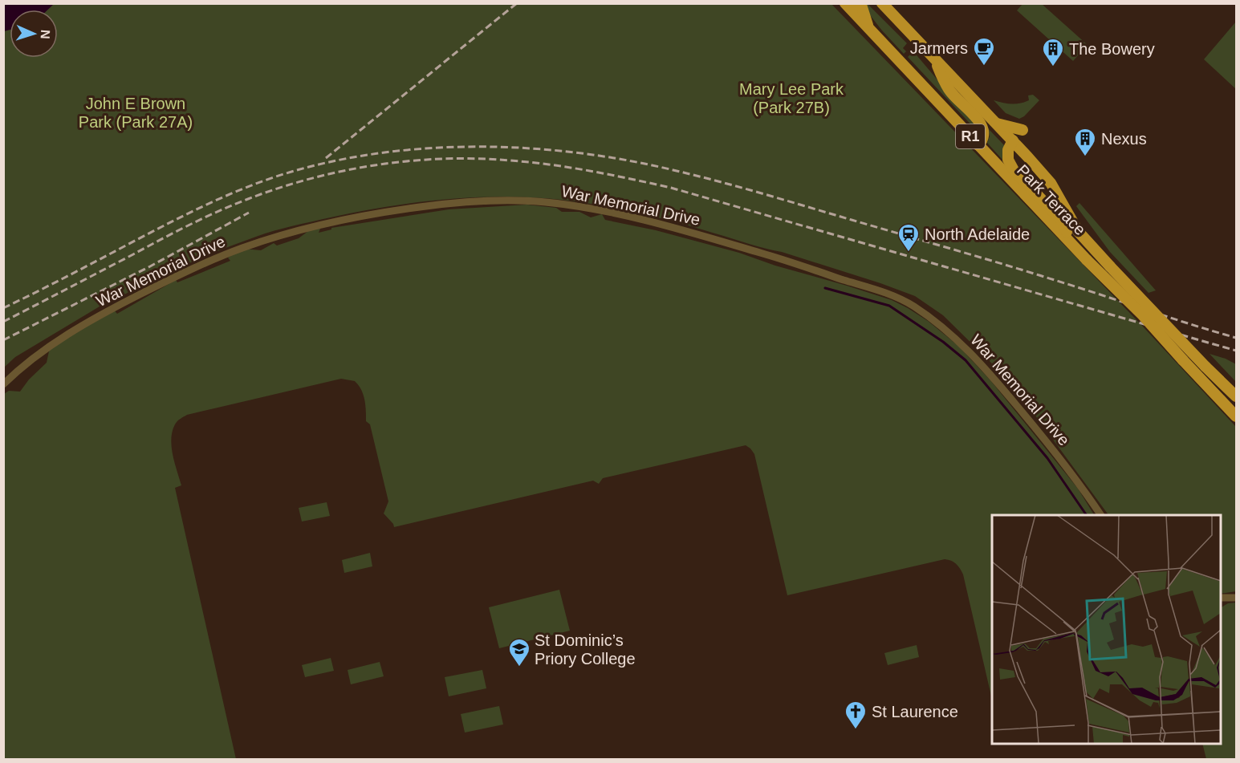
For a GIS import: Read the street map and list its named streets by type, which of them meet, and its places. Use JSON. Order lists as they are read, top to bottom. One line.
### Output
{"streets":{"highway":["R1","Park Terrace"],"street":["War Memorial Drive"]},"parks":["Mary Lee Park (Park 27B)","John E Brown Park (Park 27A)"],"places":{"cafe":["Jarmers"],"building":["The Bowery","Nexus"],"station":["North Adelaide"],"school or university":["St Dominic’s Priory College"],"church":["St Laurence"]},"north":"right"}
